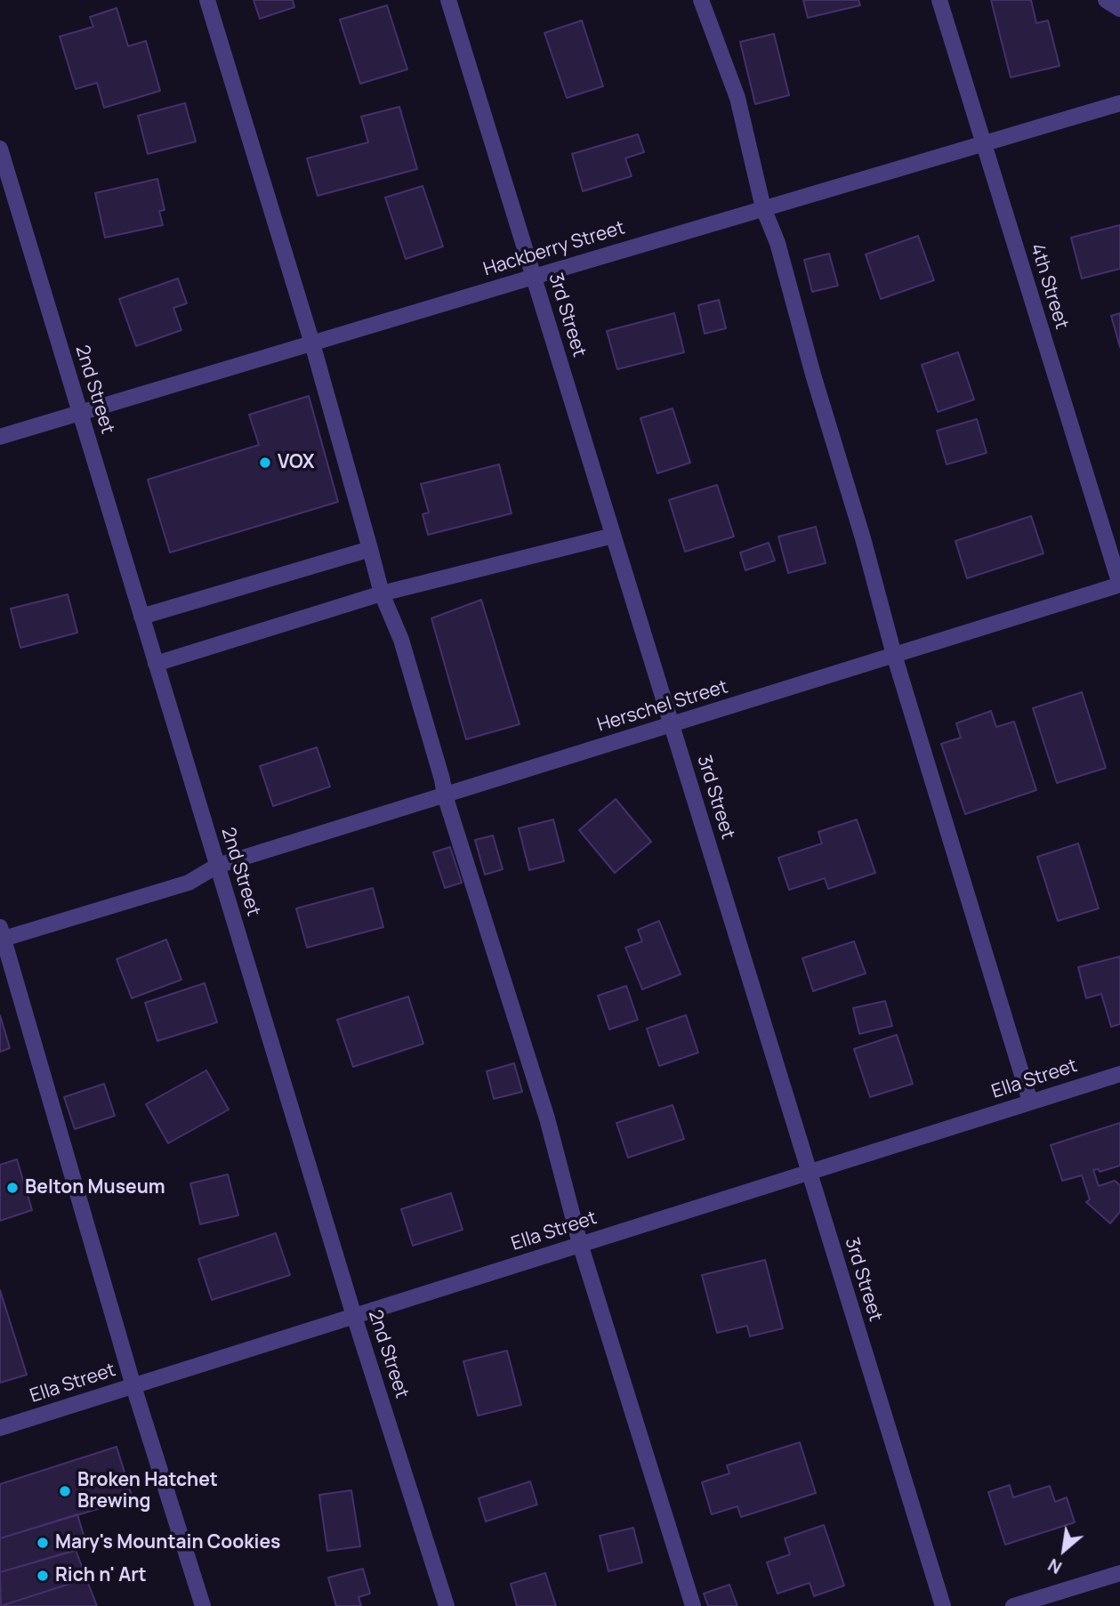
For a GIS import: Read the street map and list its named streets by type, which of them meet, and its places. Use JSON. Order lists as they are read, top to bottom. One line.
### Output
{"streets":{"street":["Hackberry Street","4th Street","3rd Street","2nd Street","Herschel Street","Ella Street"]},"crossings":[["Hackberry Street","4th Street"],["Hackberry Street","3rd Street"],["Hackberry Street","2nd Street"],["4th Street","Herschel Street"],["3rd Street","Herschel Street"],["3rd Street","Ella Street"],["2nd Street","Herschel Street"],["2nd Street","Ella Street"]],"places":["VOX","Belton Museum","Broken Hatchet Brewing","Mary's Mountain Cookies","Rich n' Art"],"north":"bottom left"}
